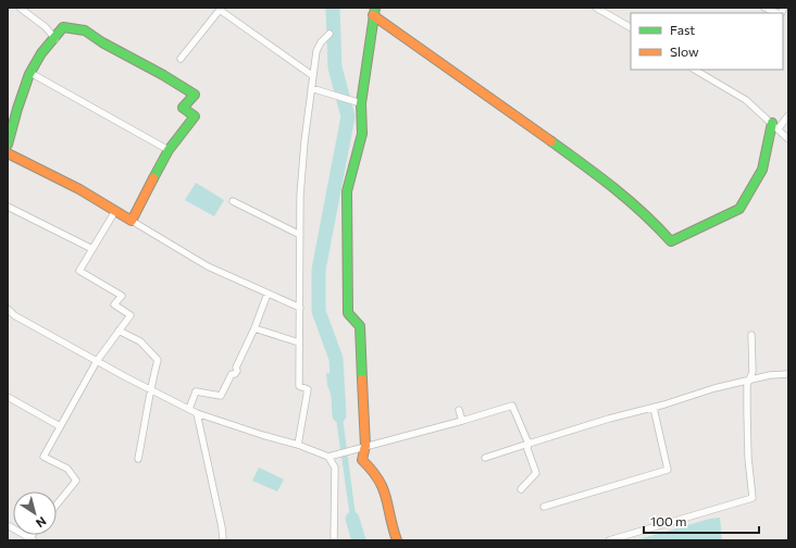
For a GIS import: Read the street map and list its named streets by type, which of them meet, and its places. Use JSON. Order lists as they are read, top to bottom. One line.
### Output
{"legend":["Fast","Slow"],"scale_bar":"100 m","north":"bottom right"}
